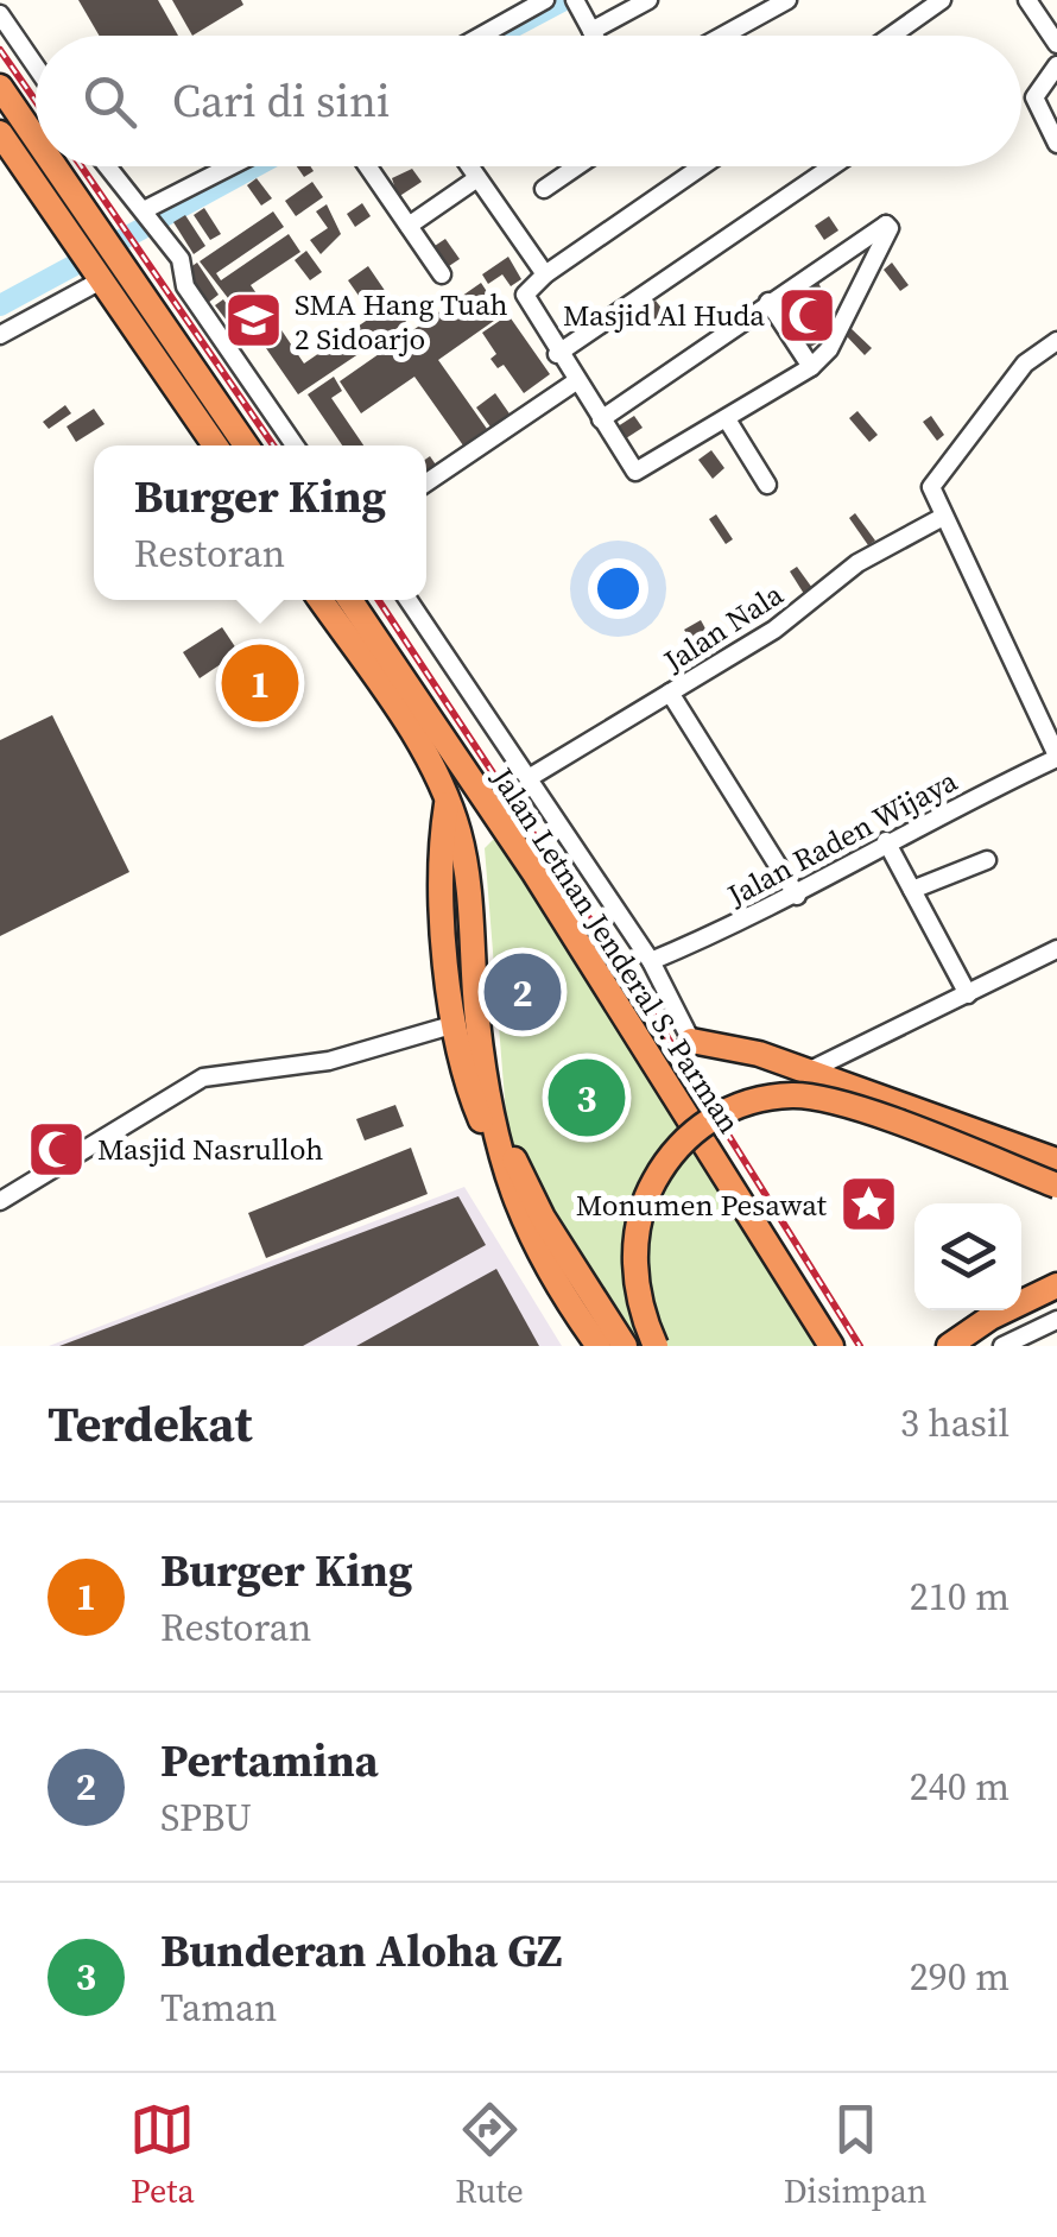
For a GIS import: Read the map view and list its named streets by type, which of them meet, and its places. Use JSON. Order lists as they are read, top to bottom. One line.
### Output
{"streets":{"highway":["Jalan Letnan Jenderal S. Parman"],"street":["Jalan Nala","Jalan Raden Wijaya"]},"places":{"mosque":["Masjid Al Huda","Masjid Nasrulloh"],"school or university":["SMA Hang Tuah 2 Sidoarjo"],"place":["Monumen Pesawat"]},"page":{"search":"Cari di sini","popup":["Burger King","Restoran"],"pins":["1","2","3"],"heading":["Terdekat","3 hasil"],"list":[{"mark":"1","name":"Burger King","note":"Restoran","value":"210 m"},{"mark":"2","name":"Pertamina","note":"SPBU","value":"240 m"},{"mark":"3","name":"Bunderan Aloha GZ","note":"Taman","value":"290 m"}],"nav":["Peta","Rute","Disimpan"]}}
